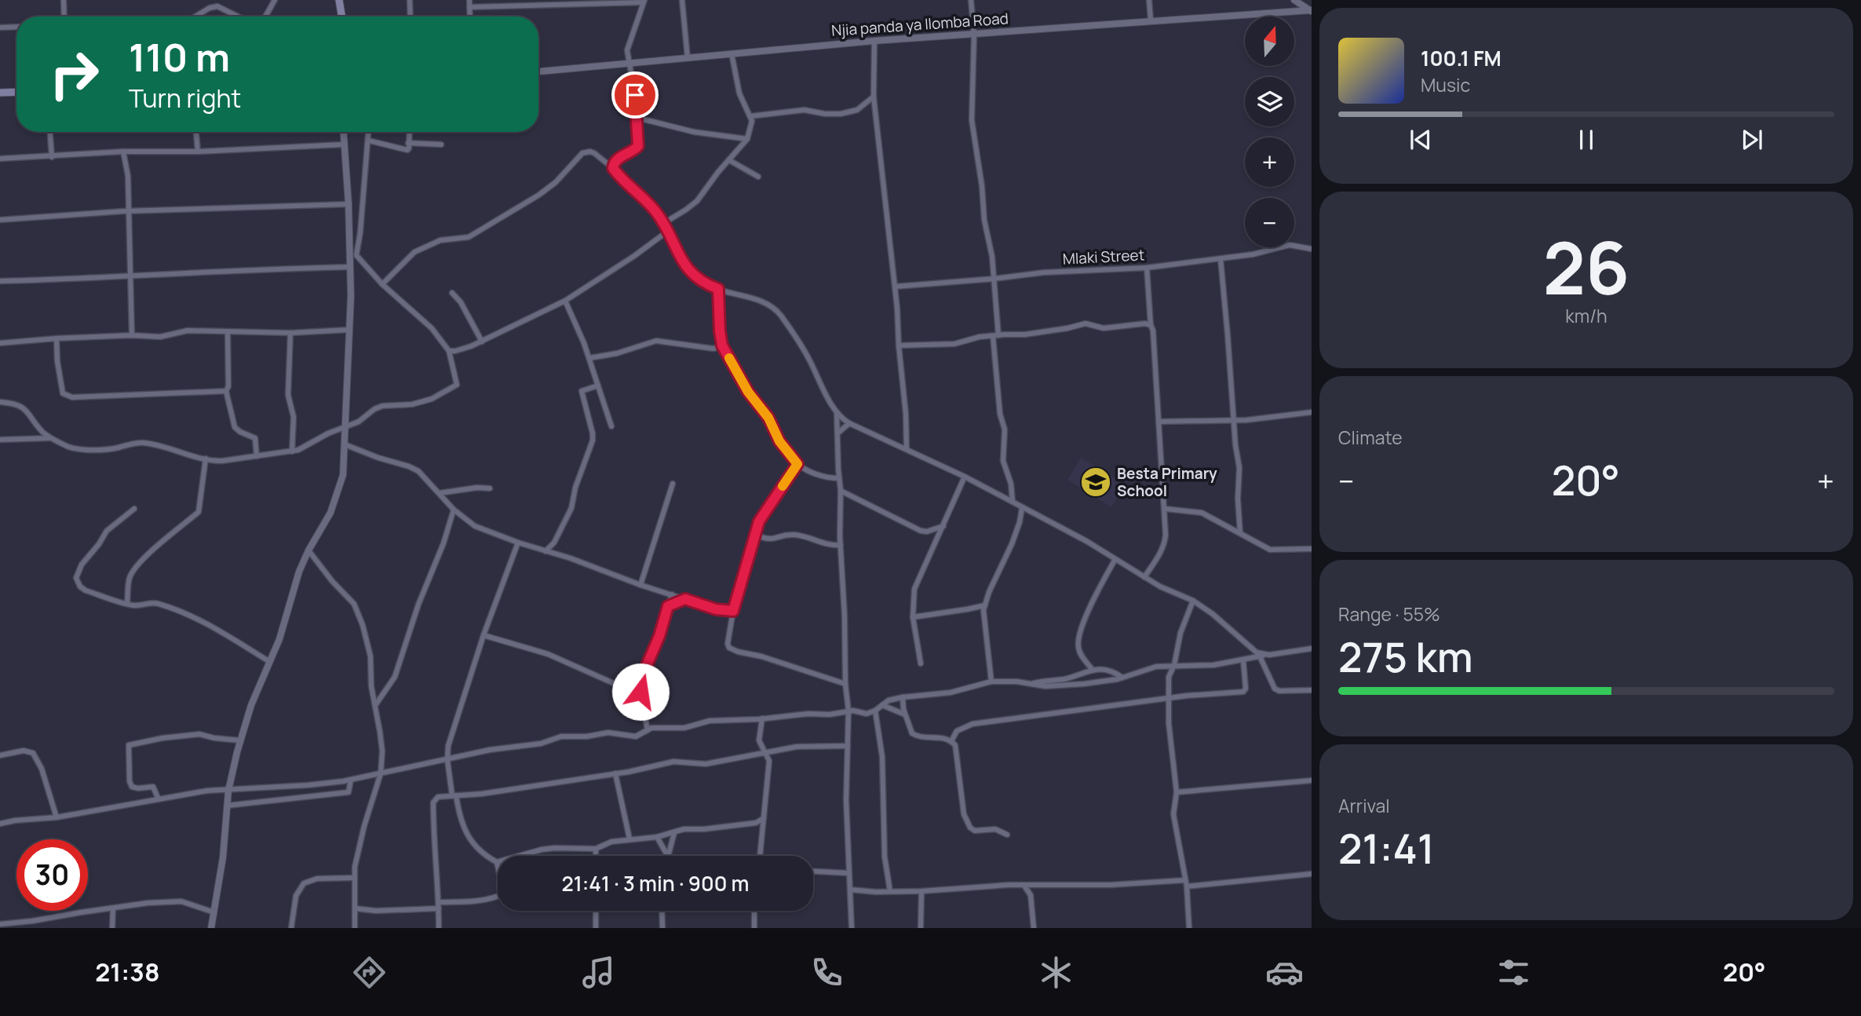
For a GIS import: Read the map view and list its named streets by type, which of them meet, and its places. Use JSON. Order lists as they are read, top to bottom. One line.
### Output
{"streets":{"street":["Njia panda ya Ilomba Road","Mlaki Street"]},"places":{"school or university":["Besta Primary School"]},"north":"top","page":{"map_buttons":["+","−"],"turn":["110 m","Turn right"],"song":["100.1 FM","Music"],"tile":[["26","km/h"],"Climate",["Range · 55%","275 km"],["Arrival","21:41"]],"heat":["−","20°","+"],"limit":"30","trip":"21:41 · 3 min · 900 m","tabs":["21:38","20°"]}}
